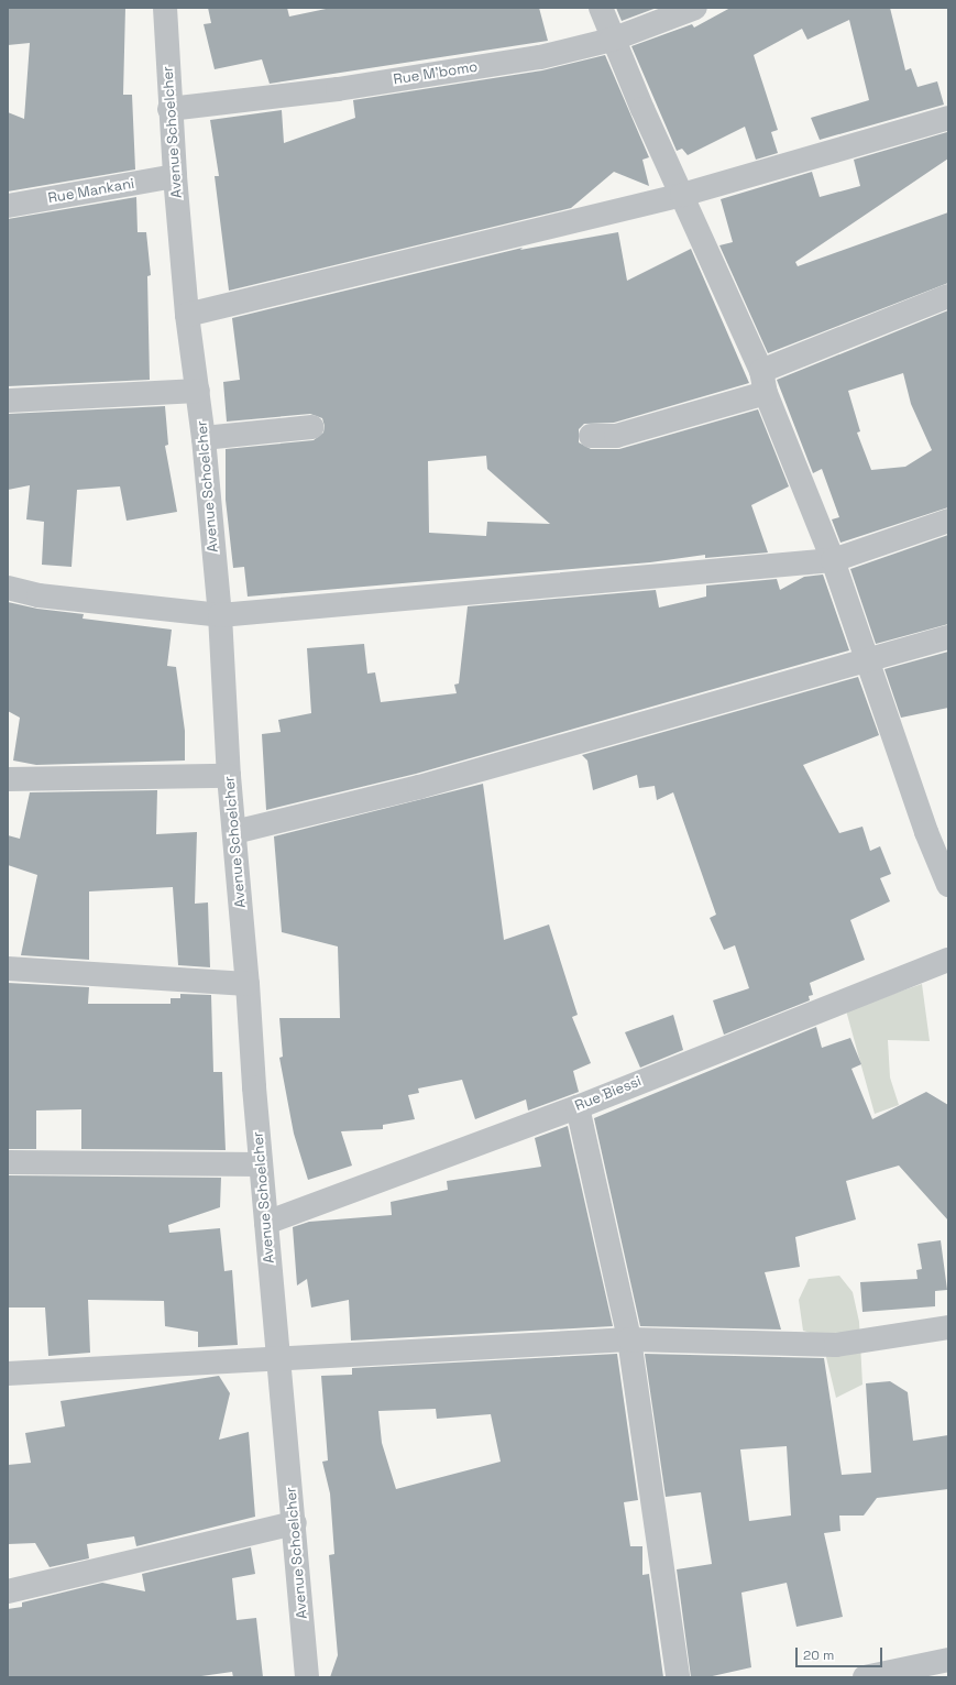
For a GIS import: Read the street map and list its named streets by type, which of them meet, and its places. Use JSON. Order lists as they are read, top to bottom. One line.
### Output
{"streets":{"street":["Rue M'bomo","Avenue Schoelcher","Rue Mankani","Rue Biessi"]},"crossings":[["Rue M'bomo","Avenue Schoelcher"],["Avenue Schoelcher","Rue Mankani"],["Avenue Schoelcher","Rue Biessi"]],"scale_bar":"20 m"}
